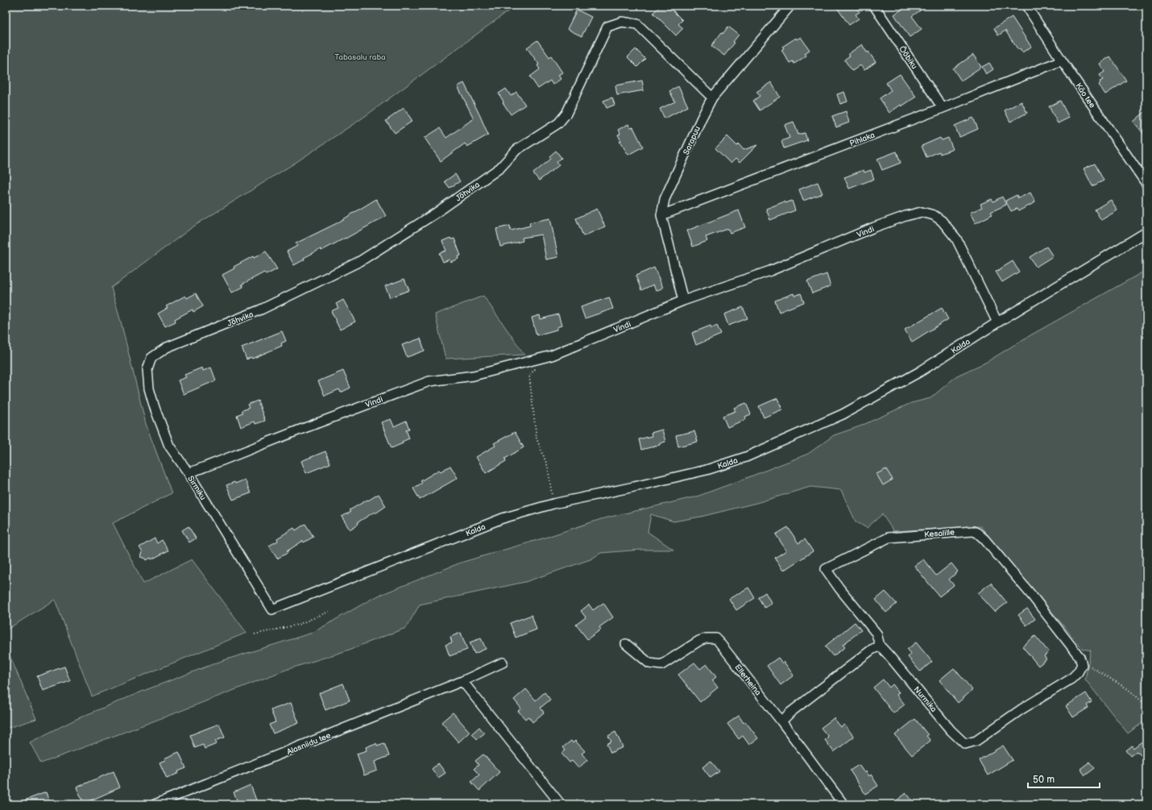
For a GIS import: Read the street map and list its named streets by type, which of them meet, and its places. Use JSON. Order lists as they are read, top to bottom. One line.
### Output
{"streets":{"street":["Ööbiku","Käo tee","Pihlaka","Sarapuu","Jõhvika","Vindi","Kalda","Sirmiku","Kesalille","Ellerheina","Nurmika","Alasniidu tee"]},"crossings":[["Ööbiku","Pihlaka"],["Käo tee","Pihlaka"],["Pihlaka","Sarapuu"],["Sarapuu","Jõhvika"],["Sarapuu","Vindi"],["Jõhvika","Sirmiku"],["Vindi","Kalda"],["Vindi","Sirmiku"],["Kalda","Sirmiku"],["Kesalille","Nurmika"]],"parks":["Tabasalu raba"],"scale_bar":"50 m"}
